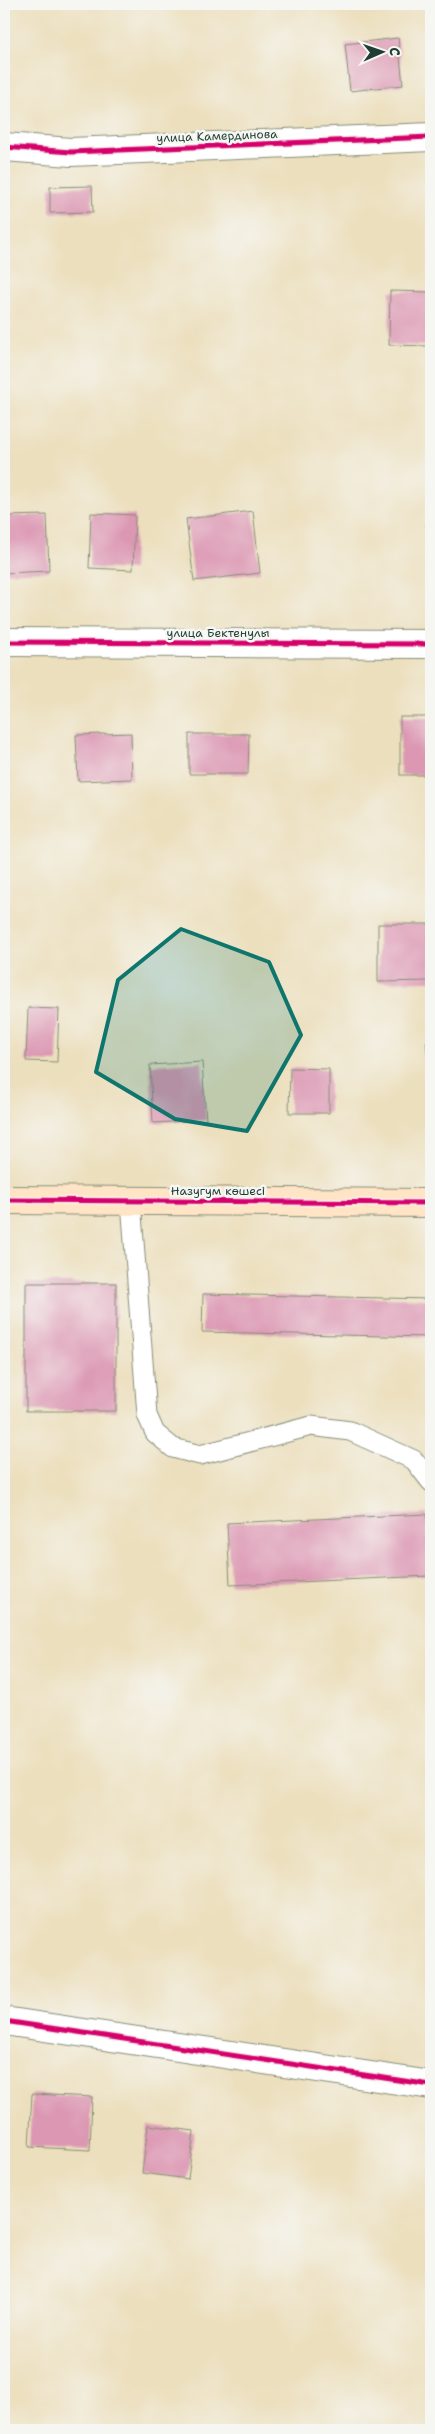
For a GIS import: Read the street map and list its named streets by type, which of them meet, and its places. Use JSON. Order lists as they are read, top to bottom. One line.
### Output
{"streets":{"street":["улица Камердинова","улица Бектенулы","Назугум көшесі"]},"north":"right"}
